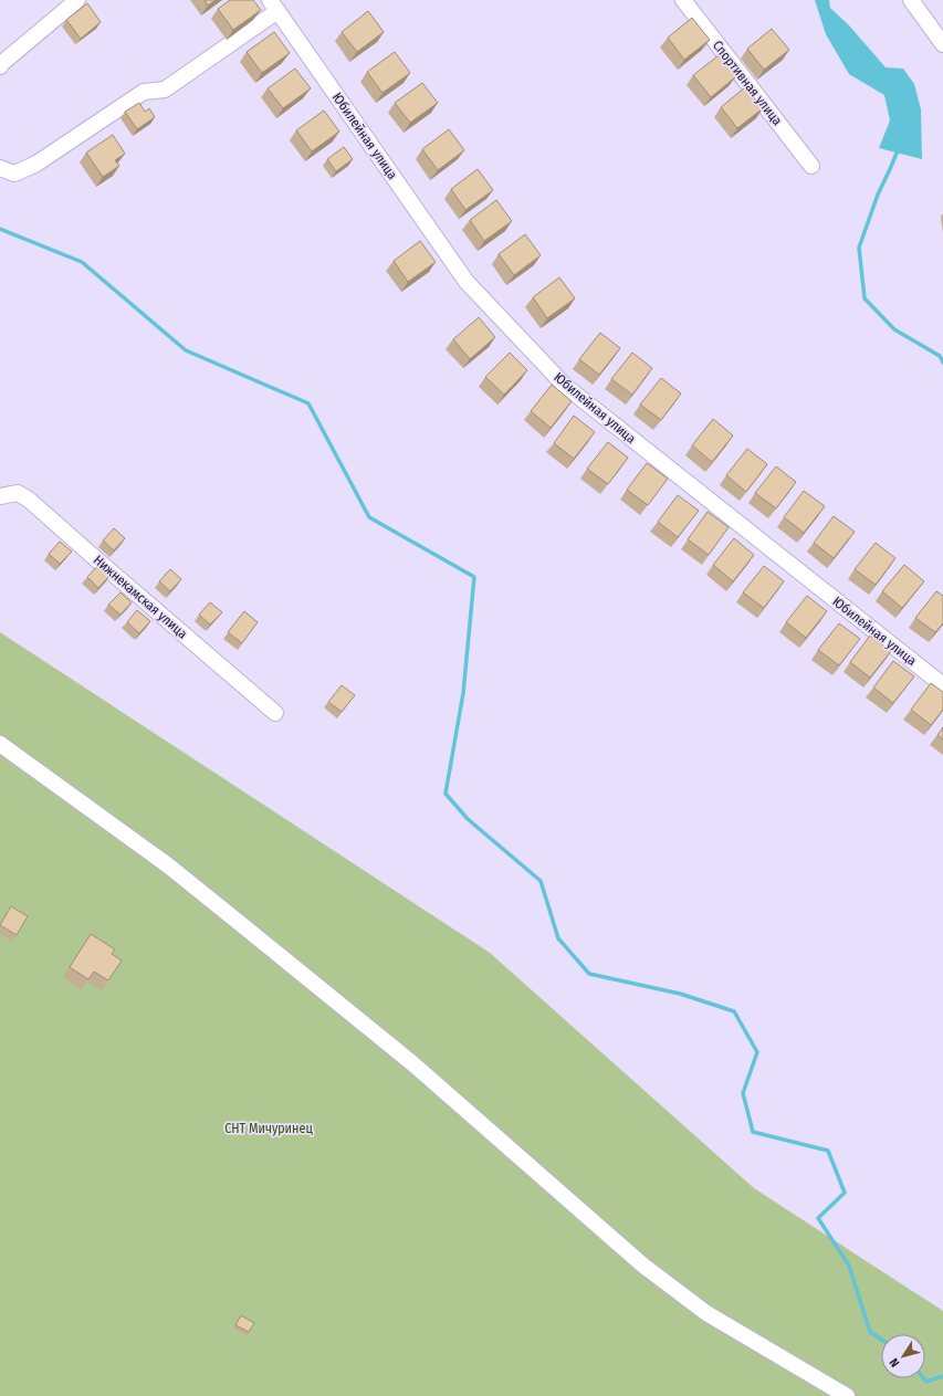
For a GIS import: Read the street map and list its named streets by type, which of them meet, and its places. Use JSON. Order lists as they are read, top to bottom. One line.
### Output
{"streets":{"street":["Спортивная улица","Юбилейная улица","Нижнекамская улица"]},"parks":["СНТ Мичуринец"],"north":"bottom left"}
